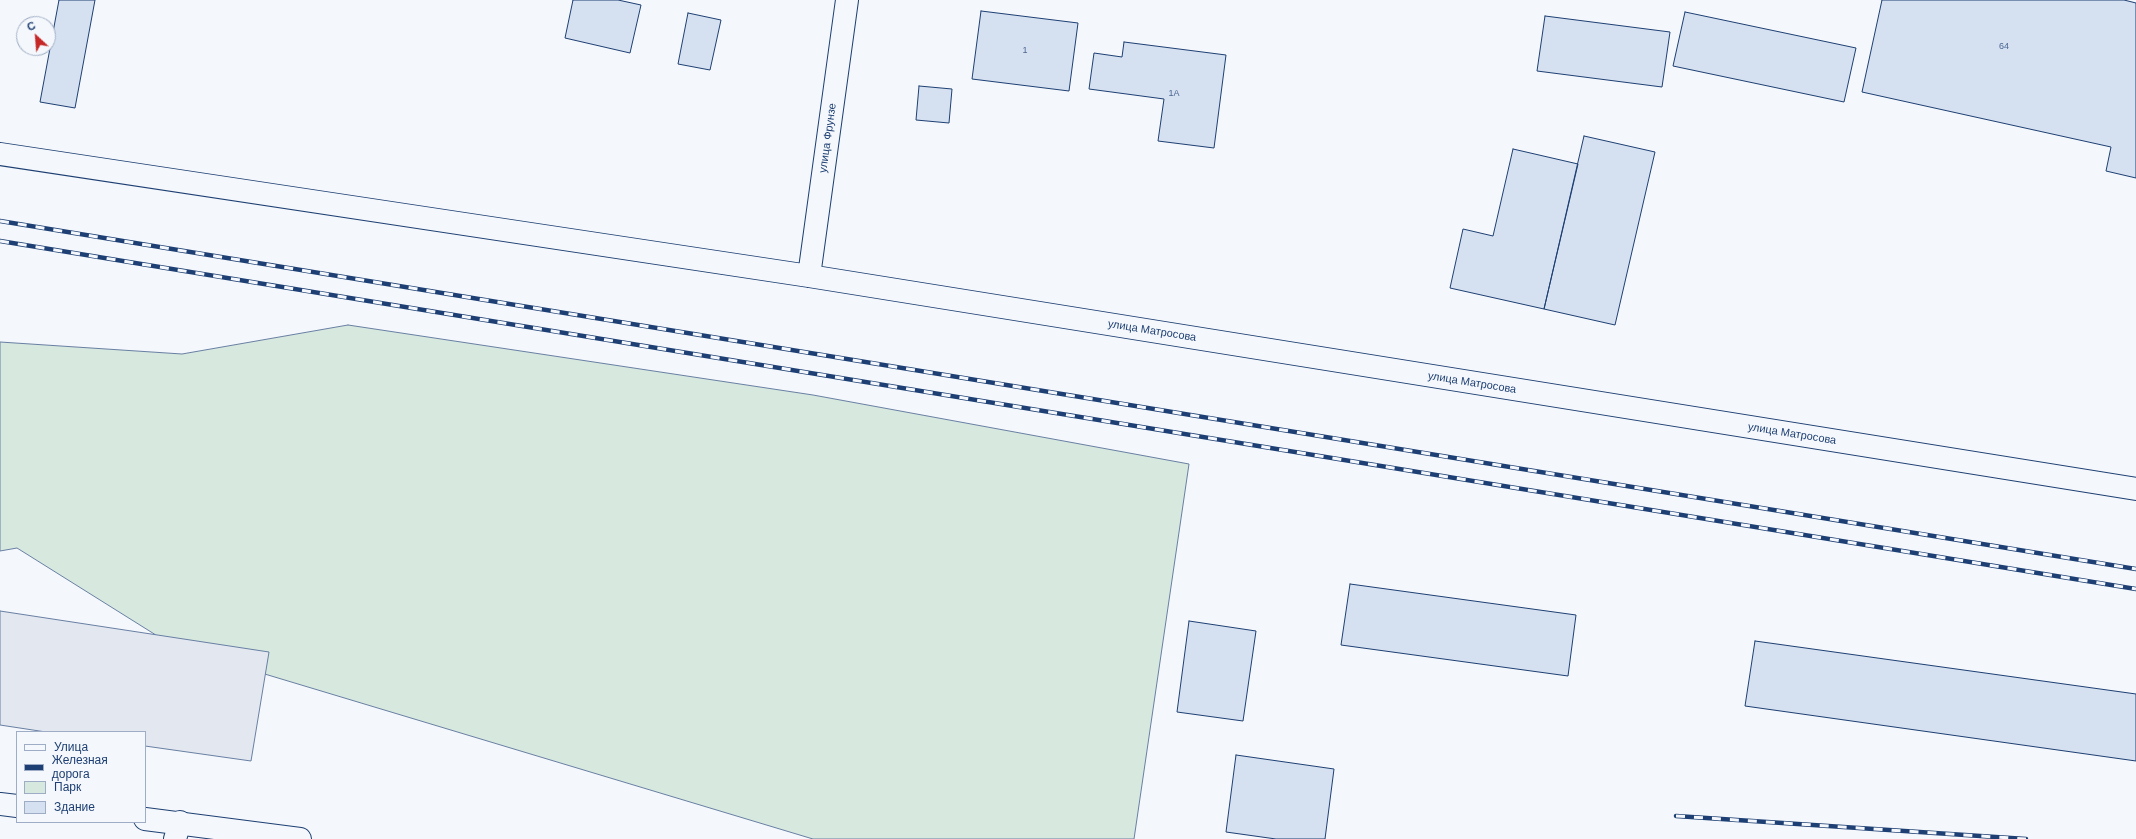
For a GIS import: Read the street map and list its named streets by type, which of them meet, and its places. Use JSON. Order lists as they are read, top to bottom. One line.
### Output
{"streets":{"street":["улица Фрунзе","улица Матросова"]},"crossings":[["улица Фрунзе","улица Матросова"]],"house_numbers":["64","1","1А"],"legend":["Улица","Железная дорога","Парк","Здание"],"north":"top left"}
